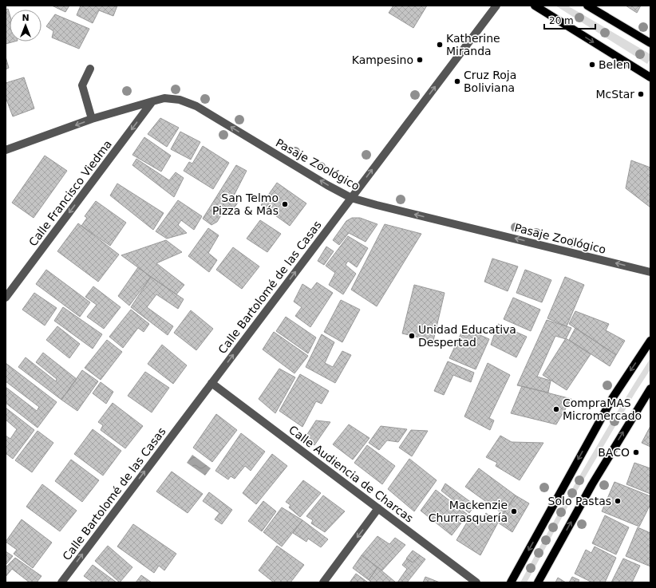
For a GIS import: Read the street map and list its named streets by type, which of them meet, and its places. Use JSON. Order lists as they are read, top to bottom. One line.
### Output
{"streets":{"street":["Pasaje Zoológico","Calle Francisco Viedma","Calle Bartolomé de las Casas","Calle Audiencia de Charcas"]},"crossings":[["Pasaje Zoológico","Calle Francisco Viedma"],["Pasaje Zoológico","Calle Bartolomé de las Casas"],["Calle Bartolomé de las Casas","Calle Audiencia de Charcas"]],"one_way":["Pasaje Zoológico","Calle Francisco Viedma","Calle Bartolomé de las Casas"],"places":["Katherine Miranda","Kampesino","Belen","Cruz Roja Boliviana","McStar","San Telmo Pizza & Más","Unidad Educativa Despertad","CompraMAS Micromercado","BACO","Solo Pastas","Mackenzie Churrasquería"],"scale_bar":"20 m","north":"top"}
